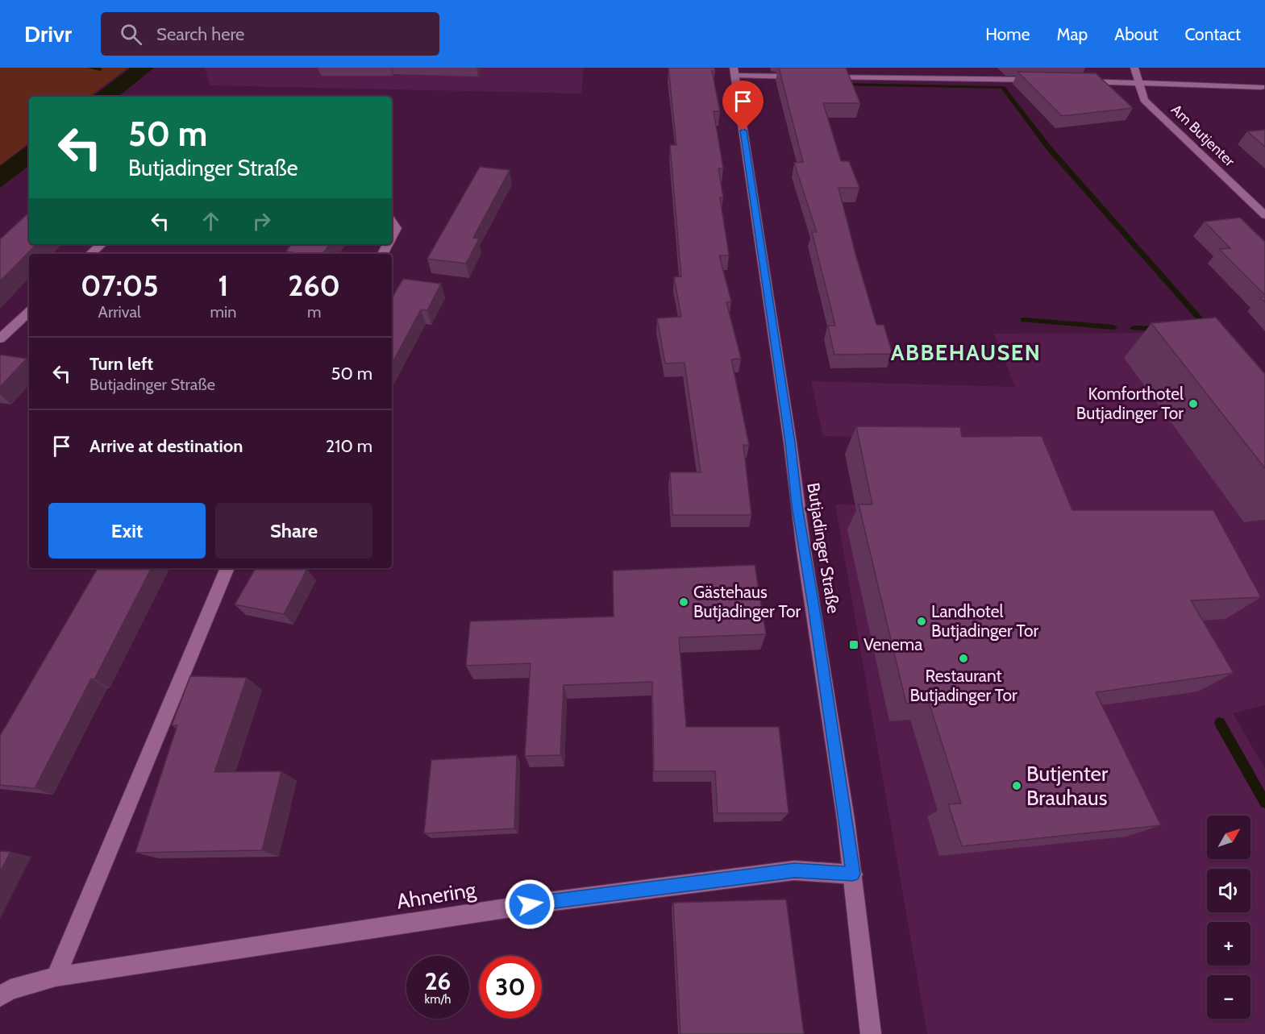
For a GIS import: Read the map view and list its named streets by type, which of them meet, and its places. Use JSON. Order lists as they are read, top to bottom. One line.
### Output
{"streets":{"street":["Am Butjenter","Butjadinger Straße","Ahnering"]},"crossings":[["Butjadinger Straße","Ahnering"]],"districts":["ABBEHAUSEN"],"places":{"other":["Komforthotel Butjadinger Tor","Gästehaus Butjadinger Tor","Landhotel Butjadinger Tor","Restaurant Butjadinger Tor","Butjenter Brauhaus"],"transit":["Venema"]},"north":"top right","page":{"header":"Drivr","search":"Search here","nav":["Home","Map","About","Contact"],"turn":["50 m","Butjadinger Straße"],"eta":["07:05","Arrival","1","min","260","m"],"list":[{"name":"Turn left","note":"Butjadinger Straße","value":"50 m"},{"name":"Arrive at destination","value":"210 m"}],"buttons":["Exit","Share"],"map_buttons":["+","−"],"speed":"26 km/h","limit":"30"}}
